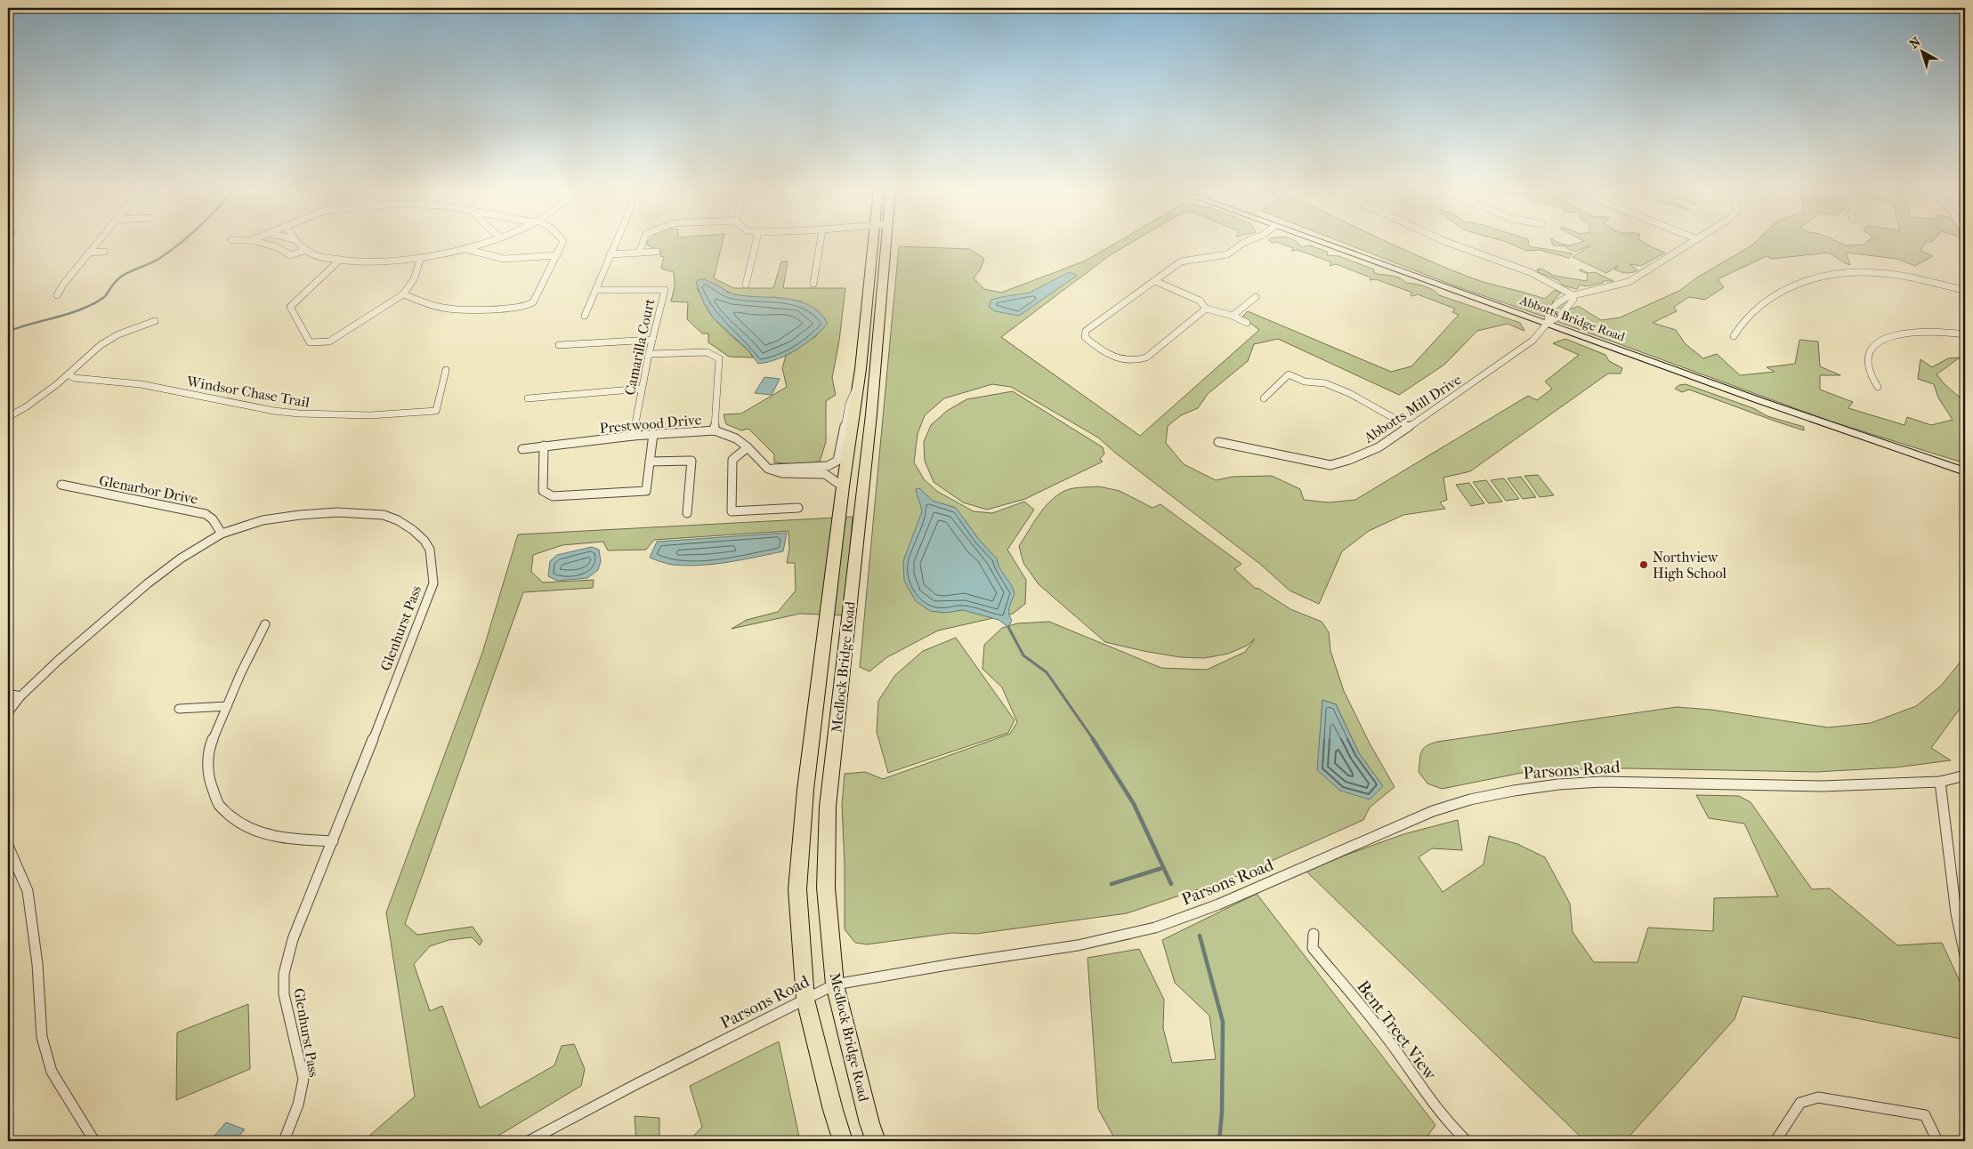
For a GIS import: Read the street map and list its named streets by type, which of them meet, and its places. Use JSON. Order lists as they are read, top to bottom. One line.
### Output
{"streets":{"highway":["Medlock Bridge Road"],"main road":["Abbotts Bridge Road"],"street":["Camarilla Court","Windsor Chase Trail","Abbotts Mill Drive","Prestwood Drive","Glenarbor Drive","Glenhurst Pass","Parsons Road","Bent Treet View"]},"crossings":[["Abbotts Bridge Road","Abbotts Mill Drive"],["Camarilla Court","Prestwood Drive"],["Prestwood Drive","Medlock Bridge Road"],["Glenarbor Drive","Glenhurst Pass"],["Medlock Bridge Road","Parsons Road"]],"places":["Northview High School"],"north":"top left"}
